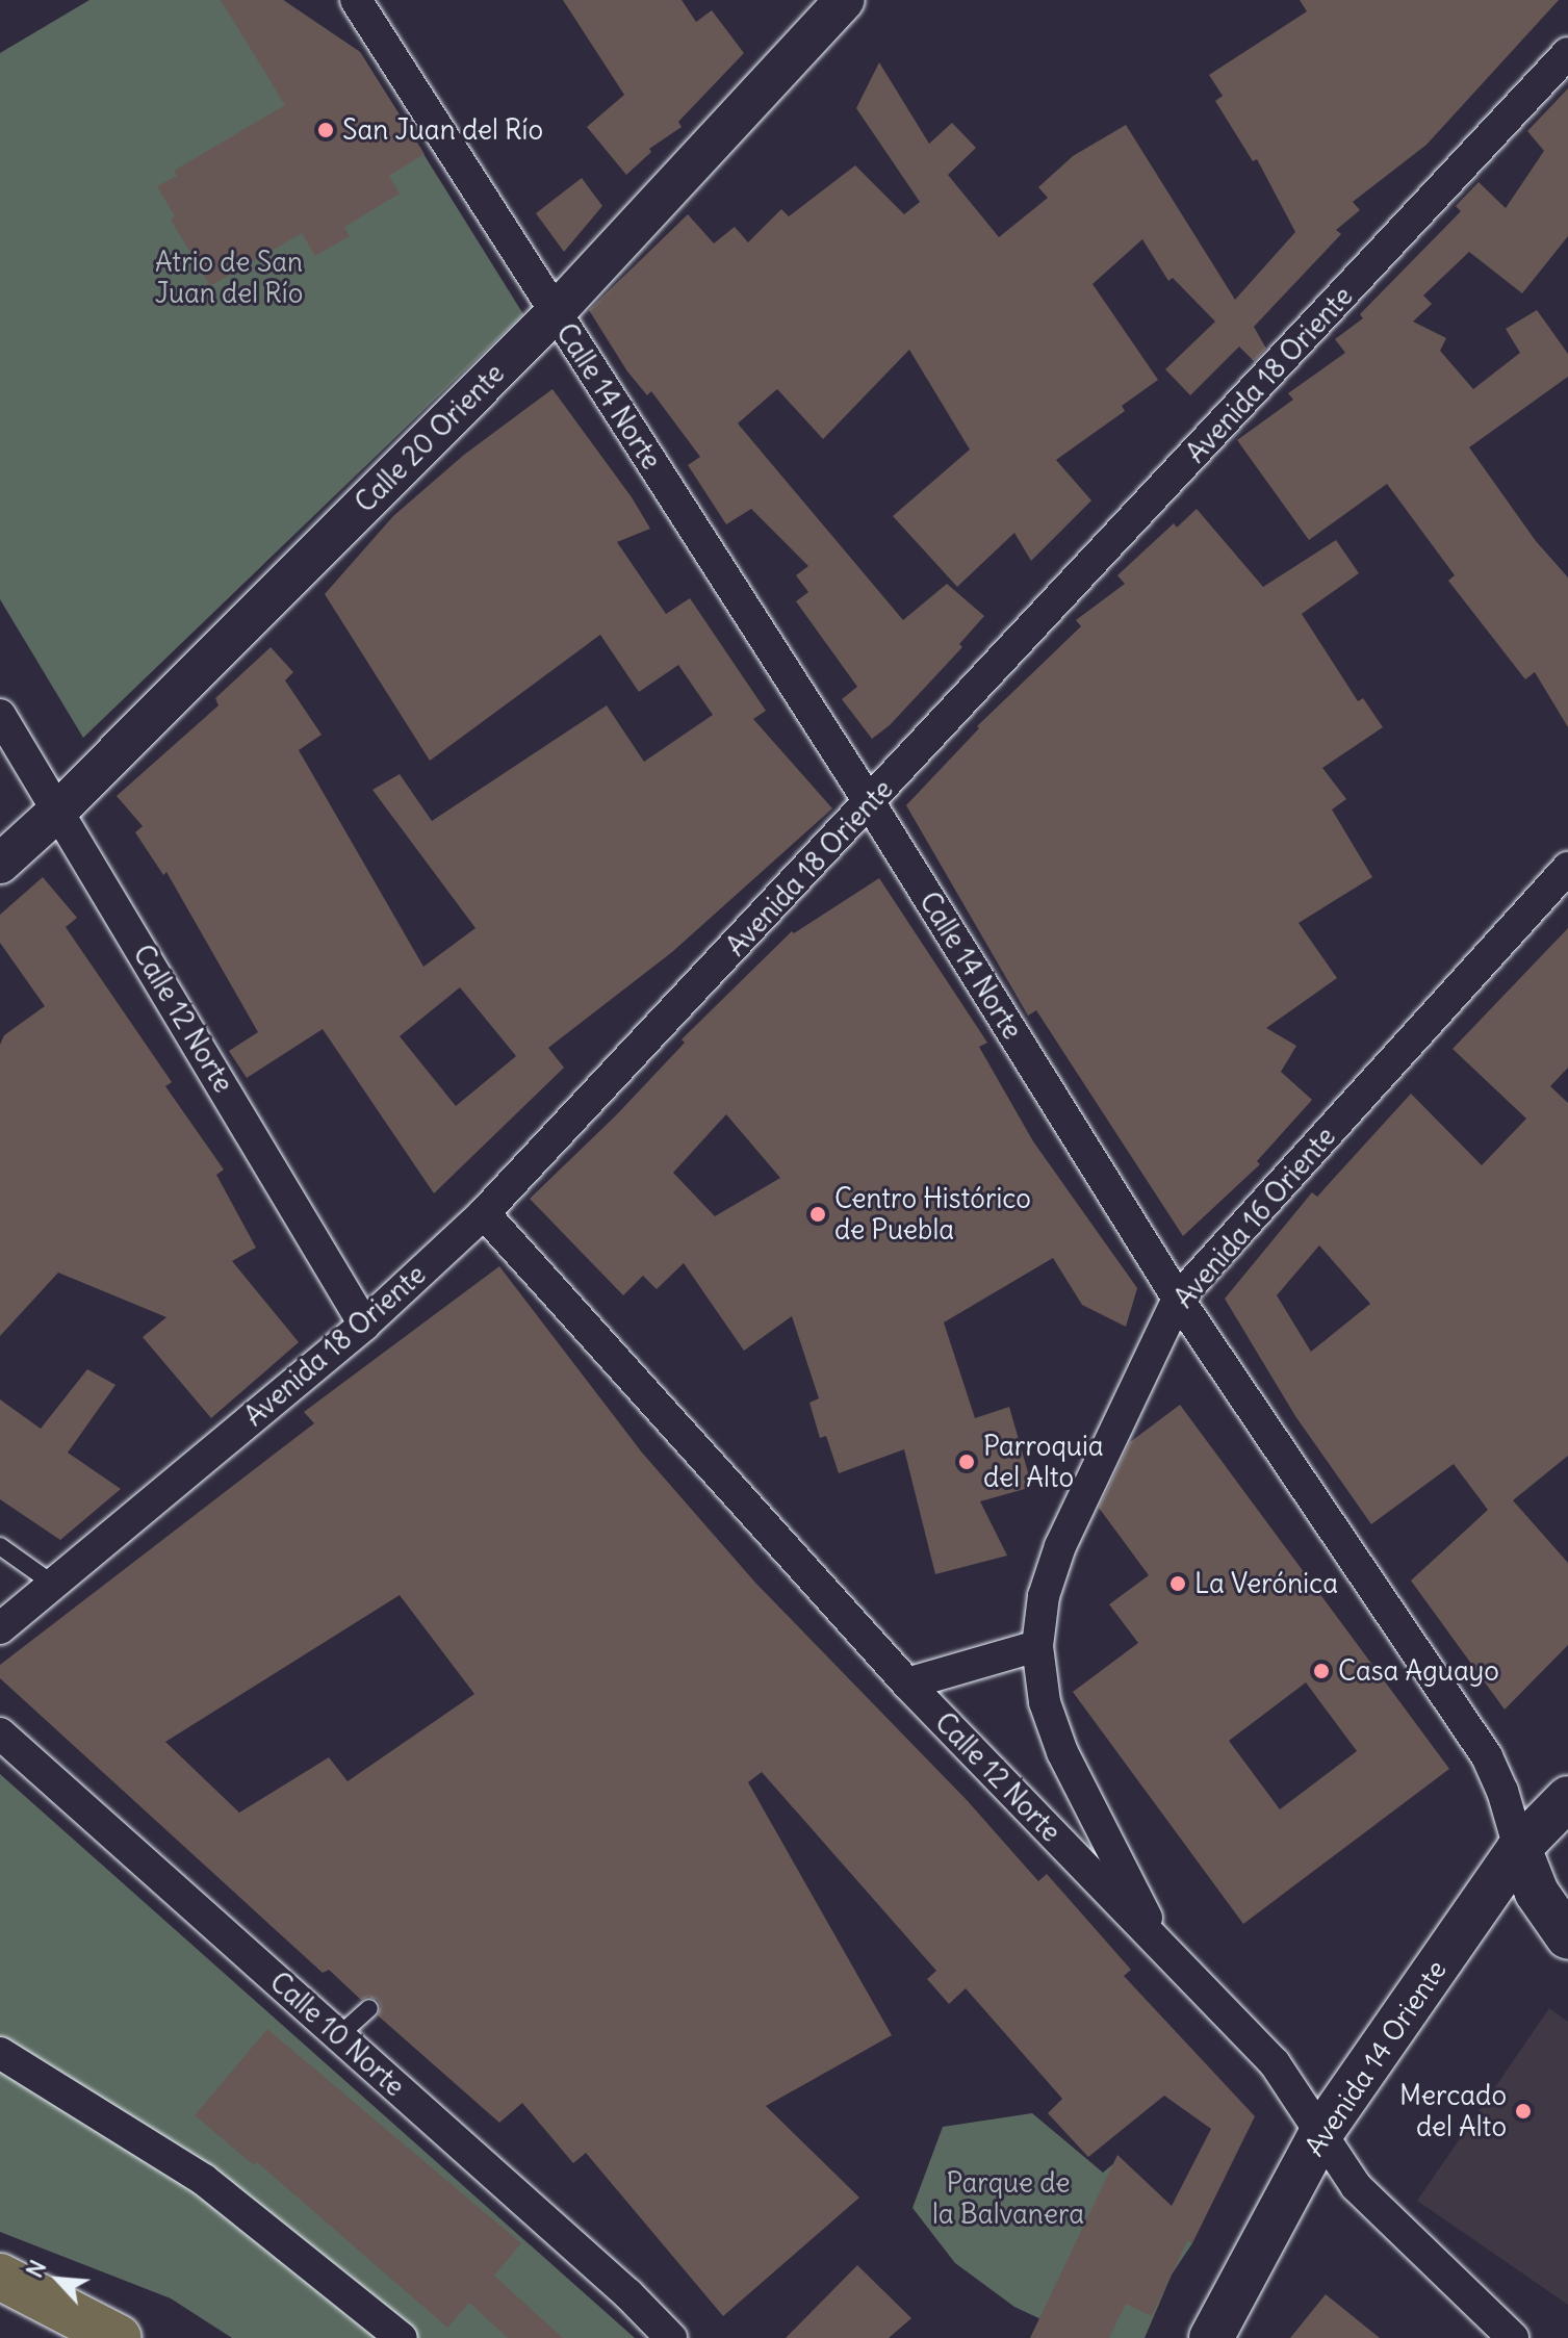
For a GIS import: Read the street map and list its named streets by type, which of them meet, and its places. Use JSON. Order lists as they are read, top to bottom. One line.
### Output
{"streets":{"main road":["Calle 14 Norte","Avenida 14 Oriente"],"street":["Avenida 18 Oriente","Calle 20 Oriente","Calle 12 Norte","Avenida 16 Oriente","Calle 10 Norte"]},"crossings":[["Avenida 18 Oriente","Calle 14 Norte"],["Avenida 18 Oriente","Calle 12 Norte"],["Calle 14 Norte","Calle 20 Oriente"],["Calle 14 Norte","Avenida 16 Oriente"],["Calle 14 Norte","Avenida 14 Oriente"],["Calle 20 Oriente","Calle 12 Norte"],["Calle 12 Norte","Avenida 16 Oriente"],["Calle 12 Norte","Avenida 14 Oriente"]],"parks":["Atrio de San Juan del Río","Parque de la Balvanera"],"places":["San Juan del Río","Centro Histórico de Puebla","Parroquia del Alto","La Verónica","Casa Aguayo","Mercado del Alto"],"north":"top left"}
